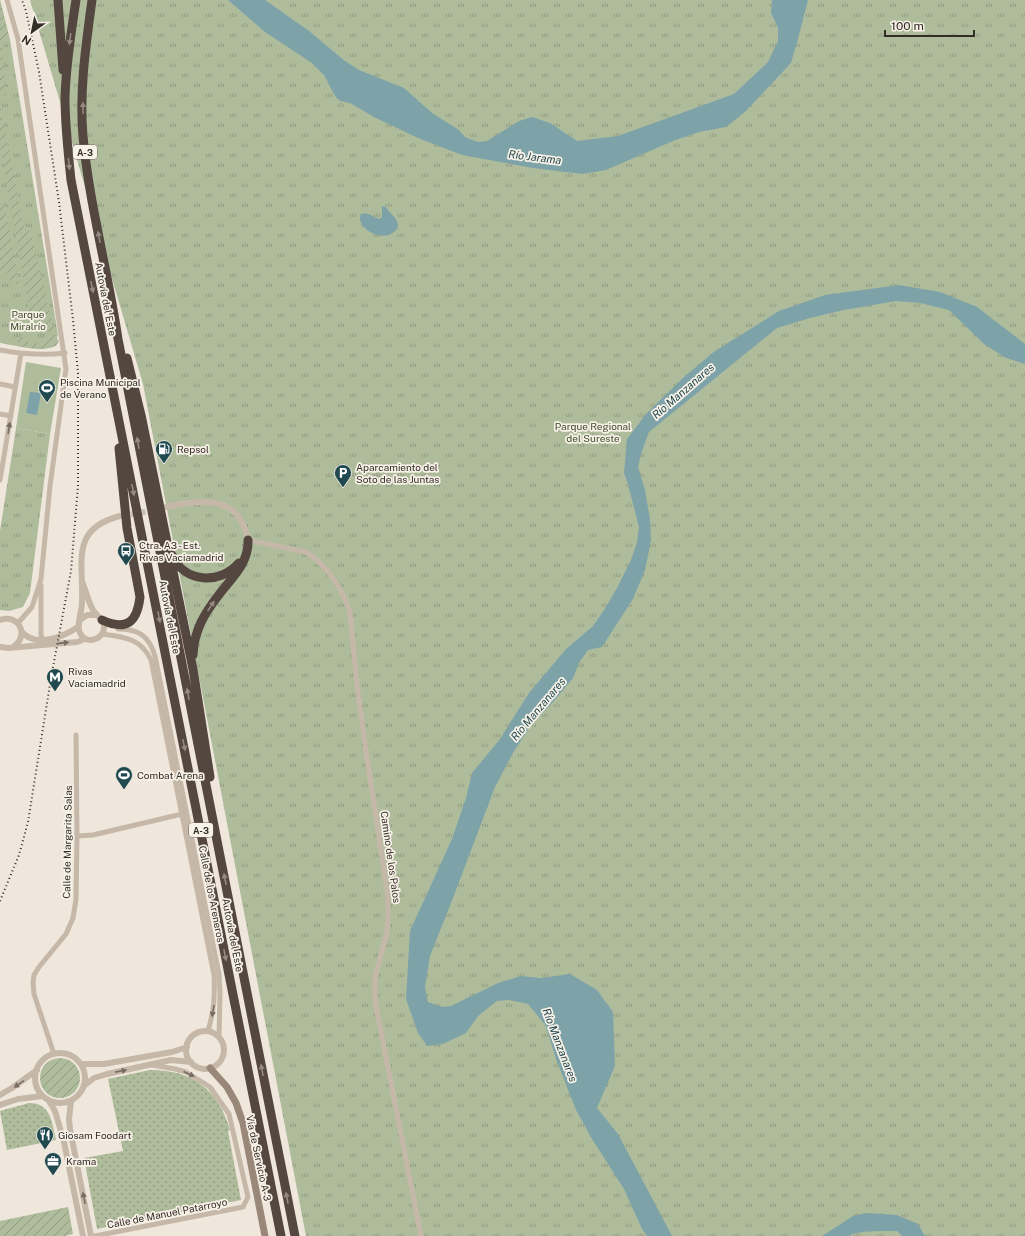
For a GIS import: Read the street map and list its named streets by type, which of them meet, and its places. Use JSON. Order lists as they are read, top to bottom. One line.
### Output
{"streets":{"highway":["A-3","Autovía del Este"],"main road":["Vía de Servicio A-3"],"street":["Calle de Margarita Salas","Camino de los Palos","Calle de los Areneros","Calle de Manuel Patarroyo"]},"crossings":[["Calle de los Areneros","Vía de Servicio A-3"]],"water":["Río Jarama","Río Manzanares"],"parks":["Parque Miralrío","Parque Regional del Sureste"],"places":{"sports":["Piscina Municipal de Verano","Combat Arena"],"fuel station":["Repsol"],"parking":["Aparcamiento del Soto de las Juntas"],"bus stop":["Ctra. A3 - Est. Rivas Vaciamadrid"],"metro station":["Rivas Vaciamadrid"],"restaurant":["Giosam Foodart"],"office":["Krama"]},"scale_bar":"100 m","north":"bottom left"}
